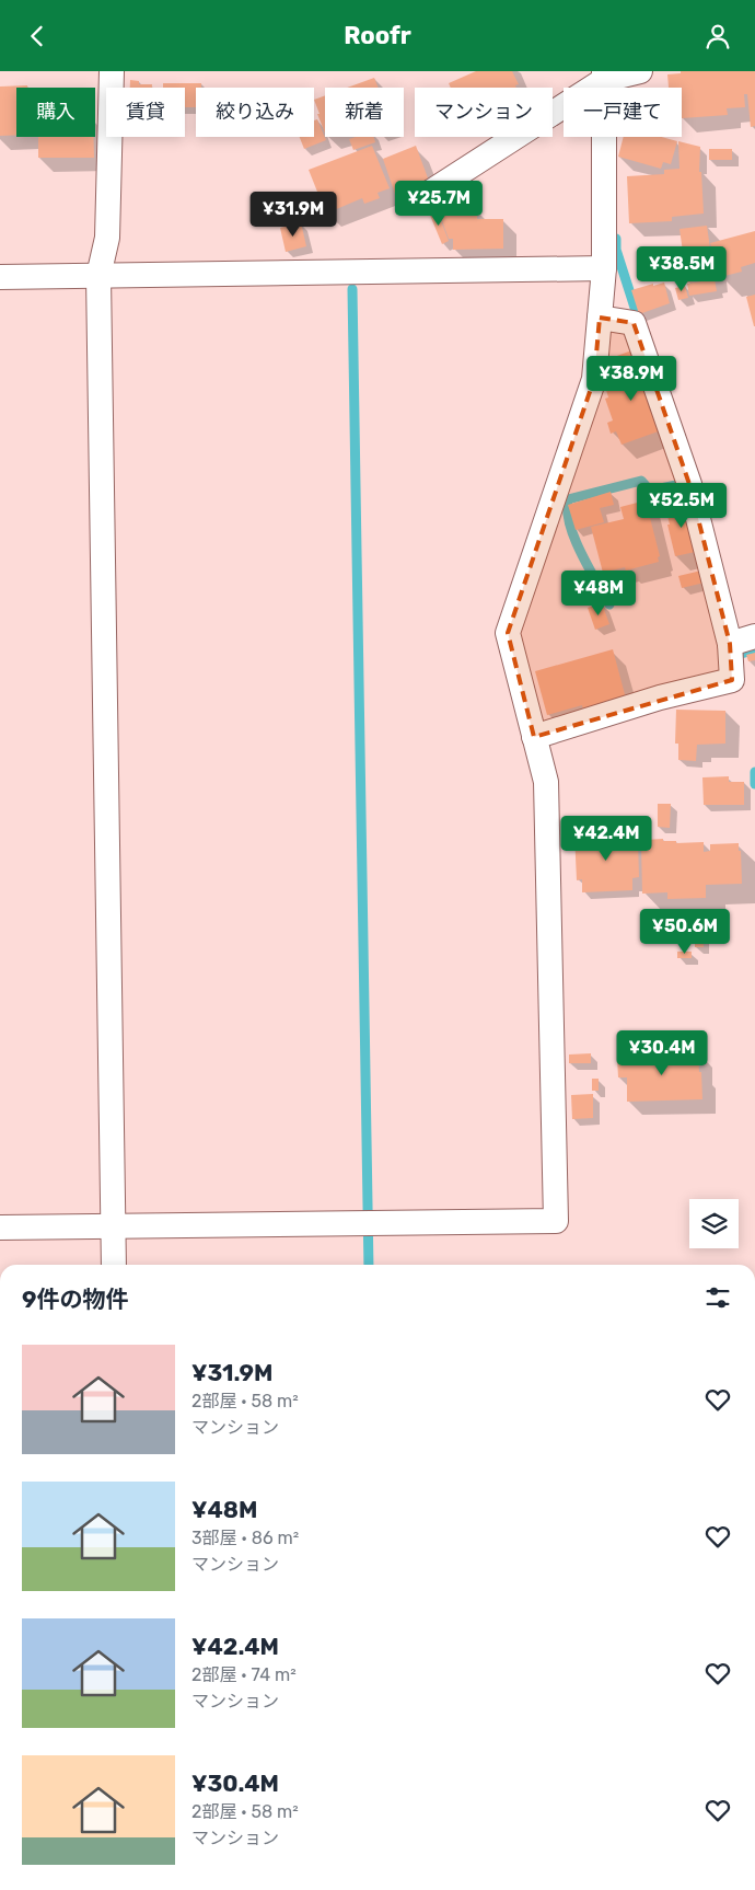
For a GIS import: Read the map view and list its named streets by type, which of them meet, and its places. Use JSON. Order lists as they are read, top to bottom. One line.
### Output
{"page":{"header":"Roofr","chip":["購入","賃貸","絞り込み","新着","マンション","一戸建て"],"price":["¥25.7M","¥31.9M","¥38.5M","¥38.9M","¥52.5M","¥48M","¥42.4M","¥50.6M","¥30.4M"],"heading":"9件の物件","list":[{"name":"¥31.9M","note":"2部屋 · 58 m² · マンション"},{"name":"¥48M","note":"3部屋 · 86 m² · マンション"},{"name":"¥42.4M","note":"2部屋 · 74 m² · マンション"},{"name":"¥30.4M","note":"2部屋 · 58 m² · マンション"}]}}
